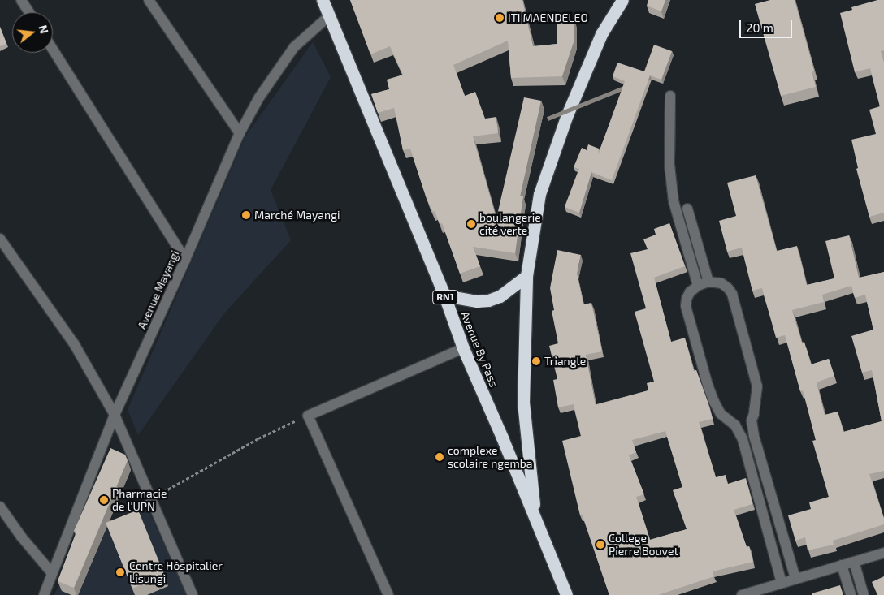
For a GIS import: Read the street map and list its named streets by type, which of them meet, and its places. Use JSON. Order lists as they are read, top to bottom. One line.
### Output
{"streets":{"highway":["RN1","Avenue By Pass"],"street":["Avenue Mayangi"]},"crossings":[["Avenue Mayangi","Avenue By Pass"]],"places":["ITI MAENDELEO","Marché Mayangi","boulangerie cité verte","Triangle","complexe scolaire ngemba","Pharmacie de l'UPN","College Pierre Bouvet","Centre Hôspitalier Lisungi"],"scale_bar":"20 m","north":"right"}
